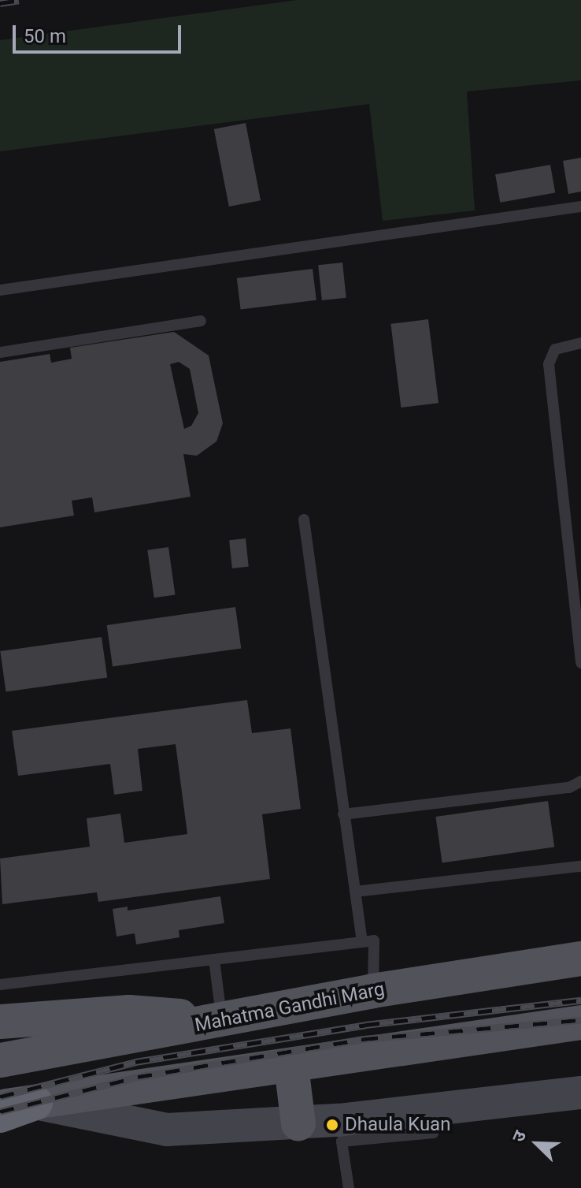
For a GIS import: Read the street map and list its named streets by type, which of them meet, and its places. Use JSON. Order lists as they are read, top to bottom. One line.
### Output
{"streets":{"main road":["Mahatma Gandhi Marg"]},"places":["Dhaula Kuan"],"scale_bar":"50 m","north":"top left"}
